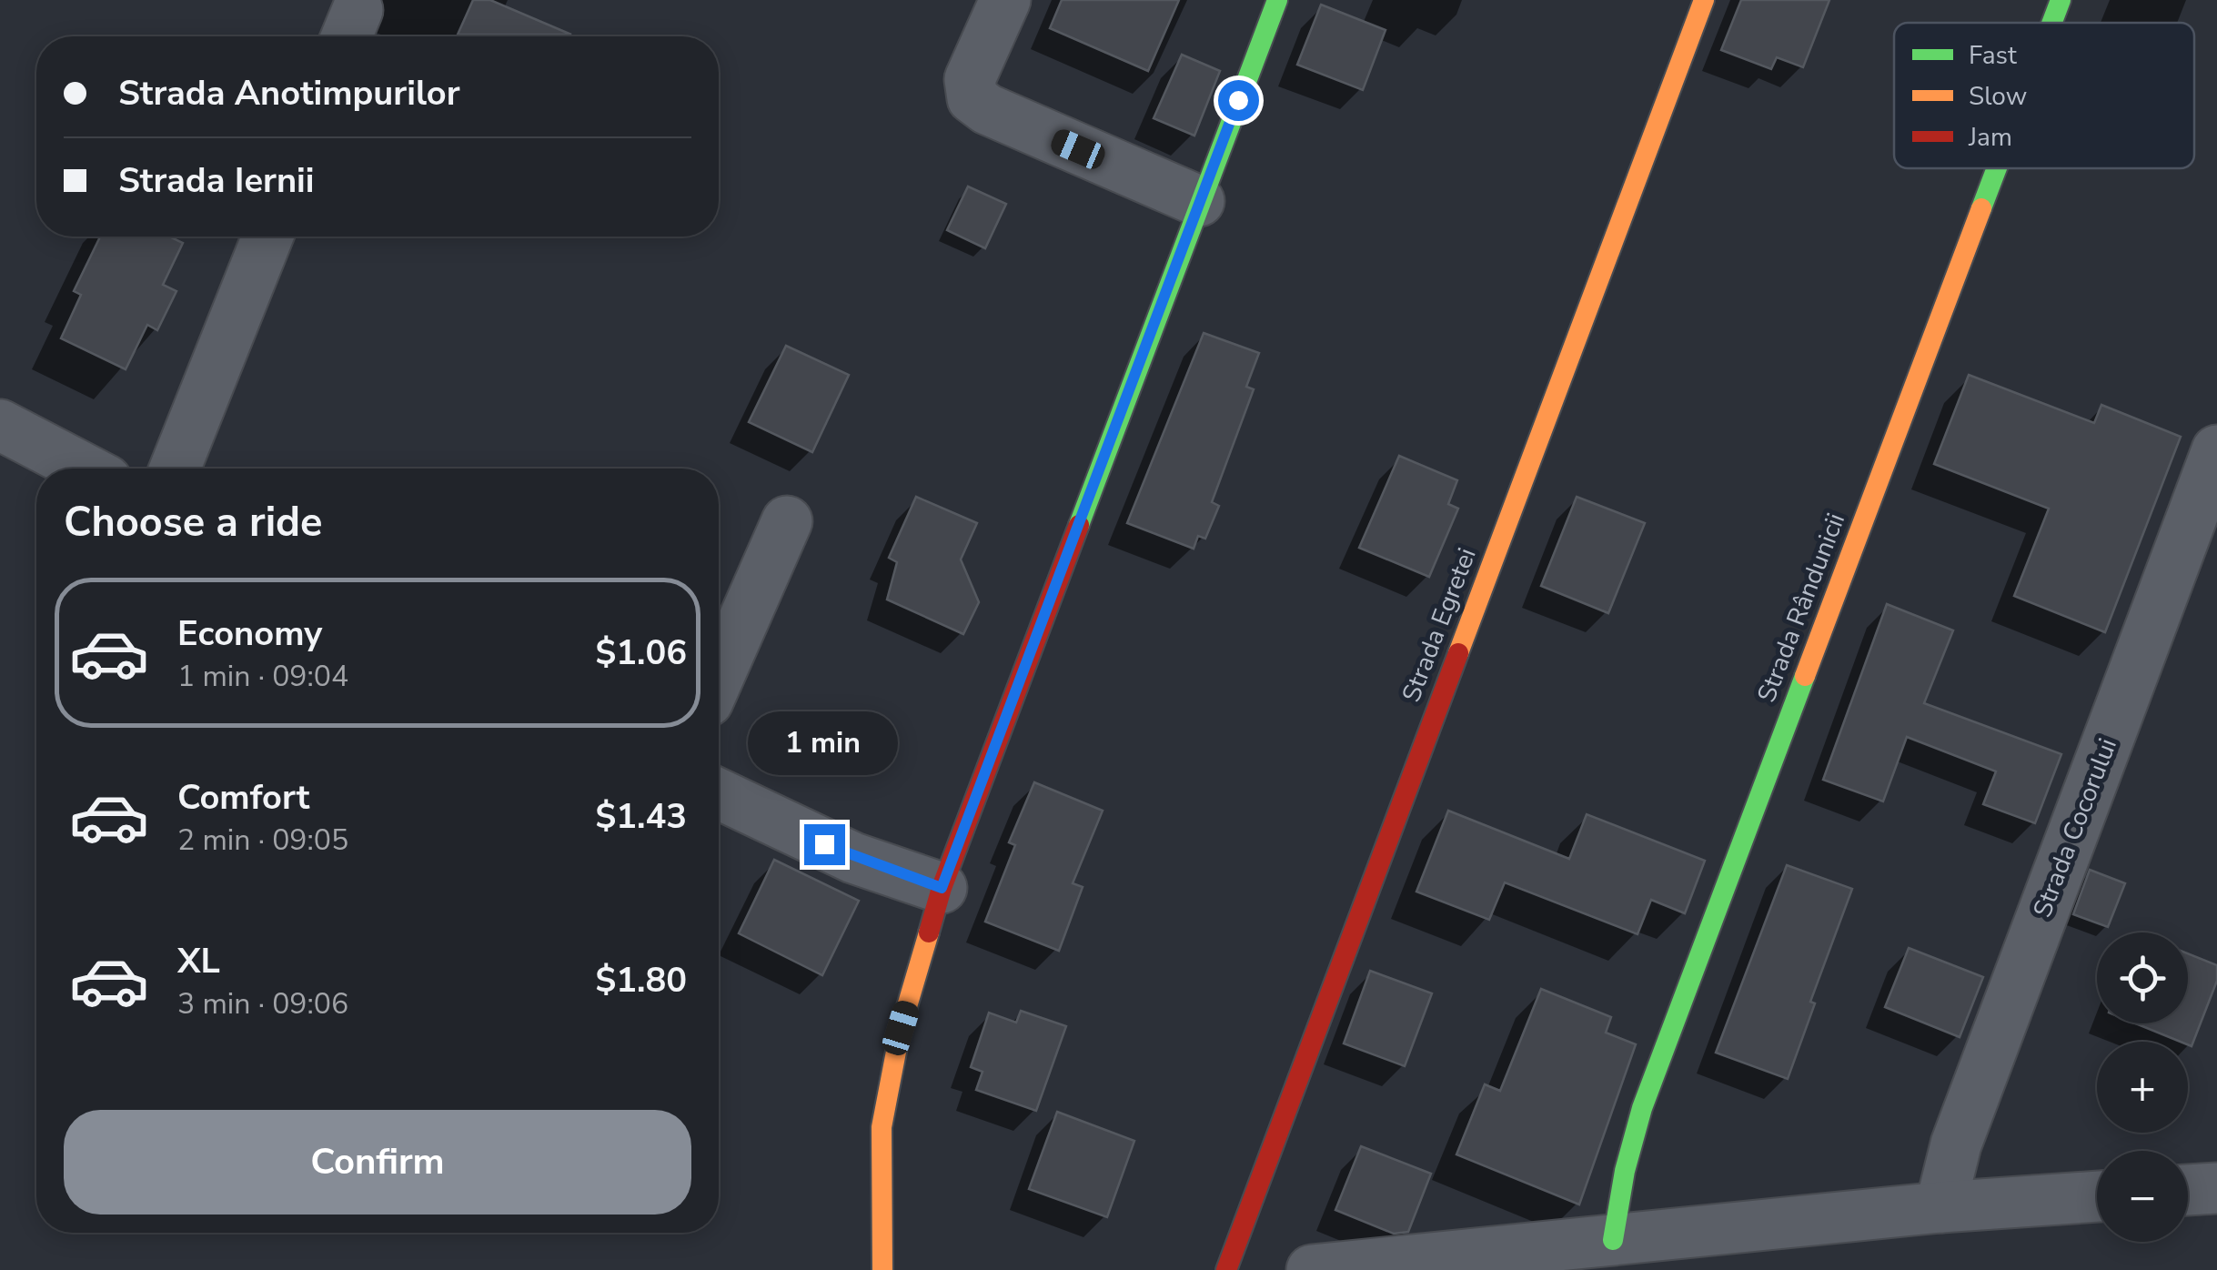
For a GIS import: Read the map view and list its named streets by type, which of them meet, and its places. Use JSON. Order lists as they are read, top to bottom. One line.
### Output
{"streets":{"street":["Strada Rândunicii","Strada Egretei","Strada Cocorului"]},"legend":["Fast","Slow","Jam"],"page":{"banner":["Strada Anotimpurilor","Strada Iernii"],"heading":"Choose a ride","list":[{"name":"Economy","note":"1 min · 09:04","value":"$1.06"},{"name":"Comfort","note":"2 min · 09:05","value":"$1.43"},{"name":"XL","note":"3 min · 09:06","value":"$1.80"}],"bubble":"1 min","map_buttons":["+","−"],"buttons":"Confirm"}}
